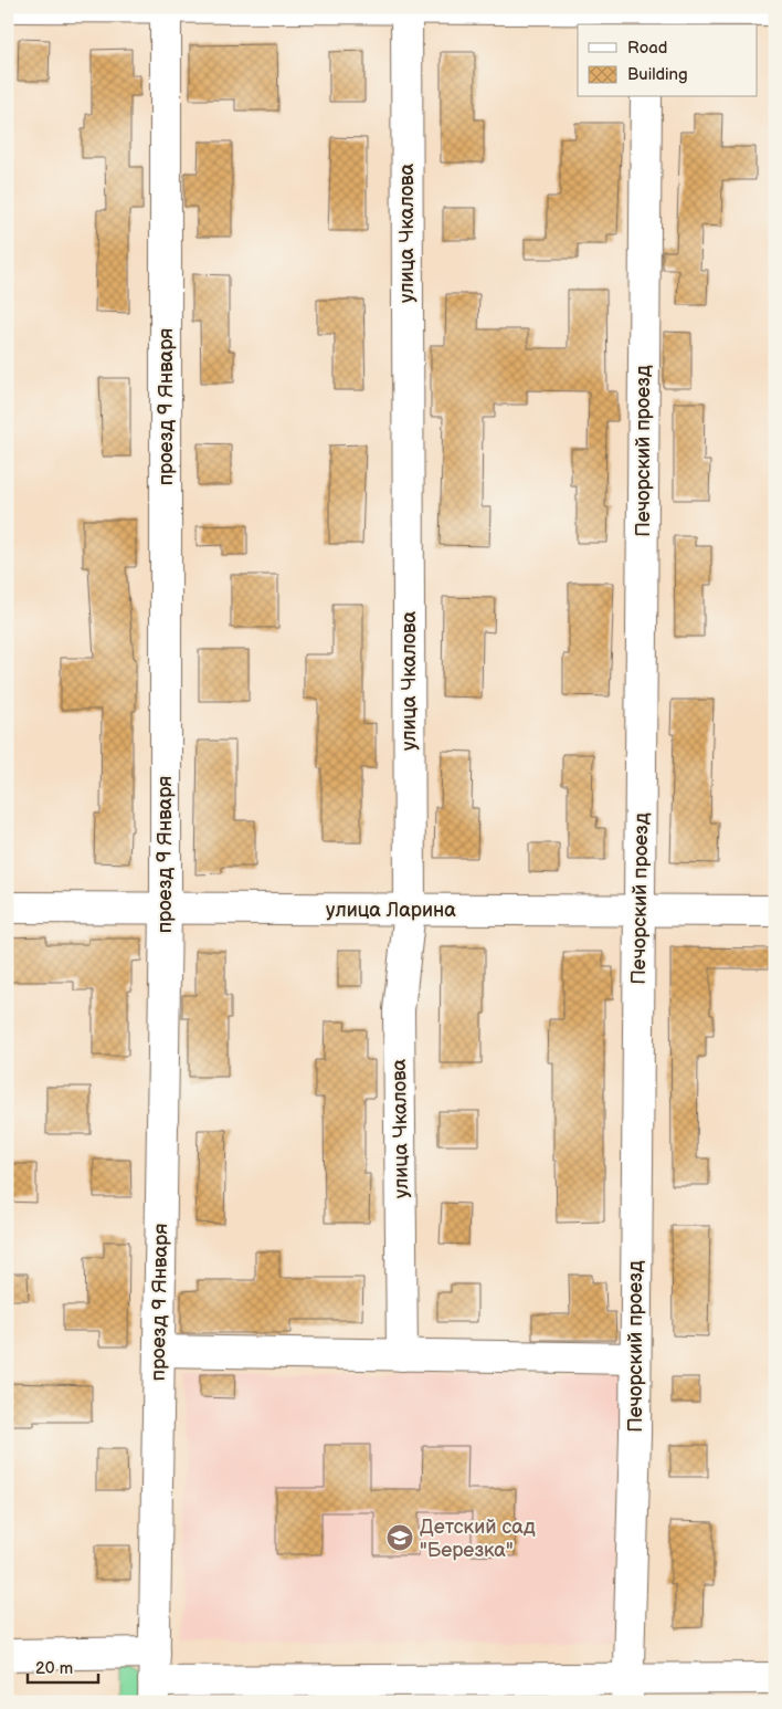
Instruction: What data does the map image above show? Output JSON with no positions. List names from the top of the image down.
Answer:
{
  "streets": {
    "street": [
      "улица Чкалова",
      "проезд 9 Января",
      "Печорский проезд",
      "улица Ларина"
    ]
  },
  "crossings": [
    ["улица Чкалова", "улица Ларина"],
    ["проезд 9 Января", "улица Ларина"],
    ["Печорский проезд", "улица Ларина"]
  ],
  "places": {
    "school or university": ["Детский сад \"Березка\""]
  },
  "legend": ["Road", "Building"],
  "scale_bar": "20 m"
}
